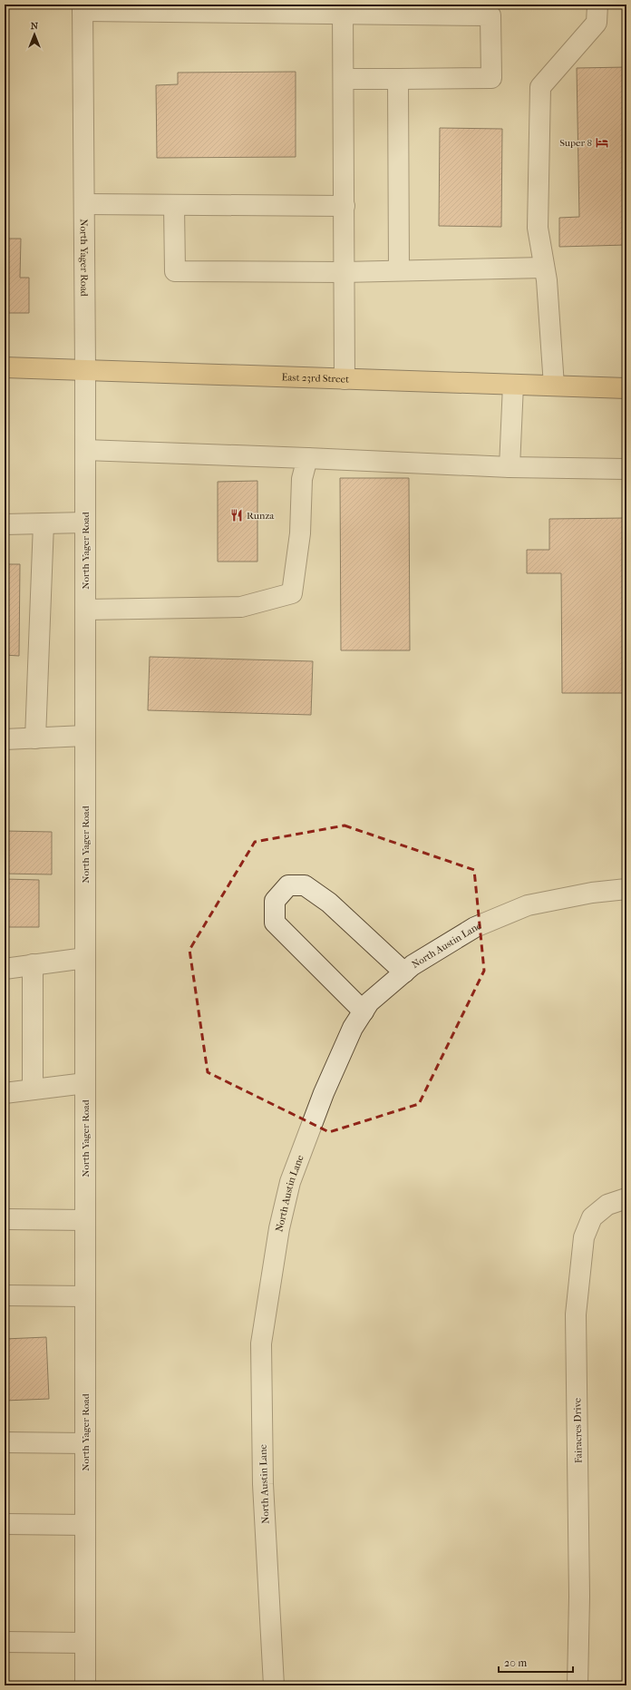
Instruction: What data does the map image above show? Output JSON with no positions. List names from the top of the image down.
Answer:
{
  "streets": {
    "main road": ["East 23rd Street"],
    "street": ["North Yager Road", "North Austin Lane", "Fairacres Drive"]
  },
  "crossings": [
    ["North Yager Road", "East 23rd Street"]
  ],
  "places": {
    "hotel": ["Super 8"],
    "restaurant": ["Runza"]
  },
  "scale_bar": "20 m",
  "north": "top"
}
